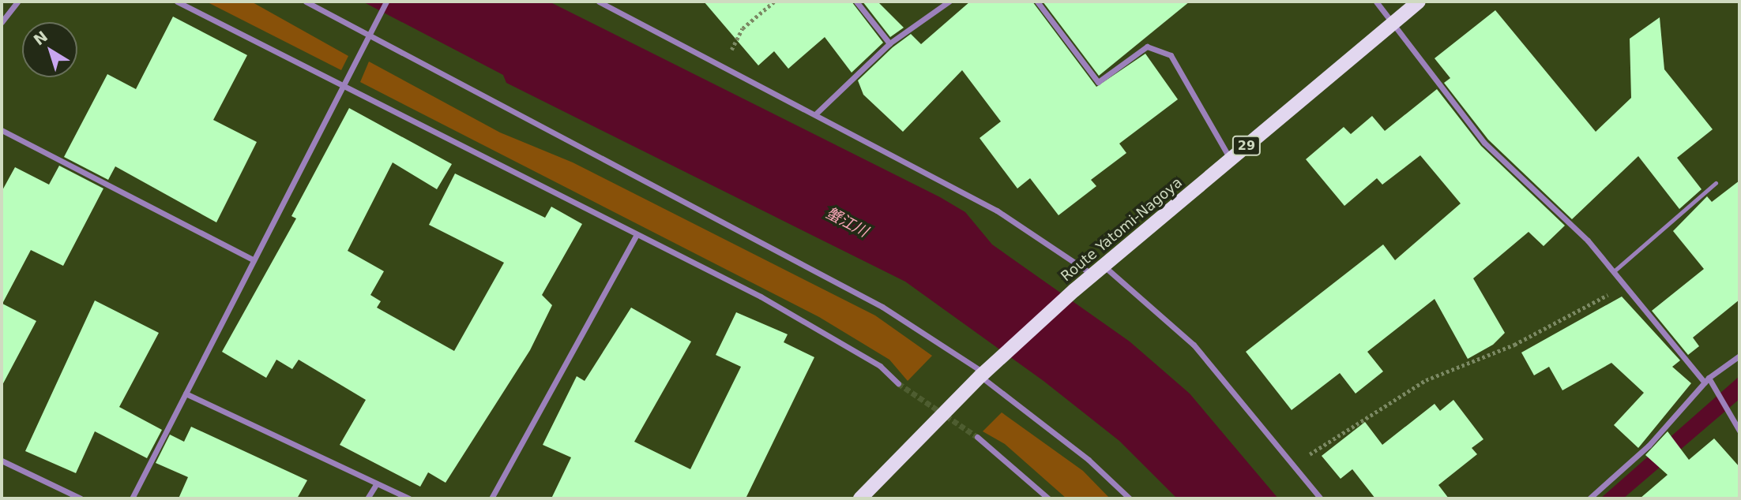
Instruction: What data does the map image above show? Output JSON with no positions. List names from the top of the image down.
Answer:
{
  "streets": {
    "main road": ["29", "Route Yatomi-Nagoya"]
  },
  "water": ["蟹江川"],
  "north": "top left"
}
